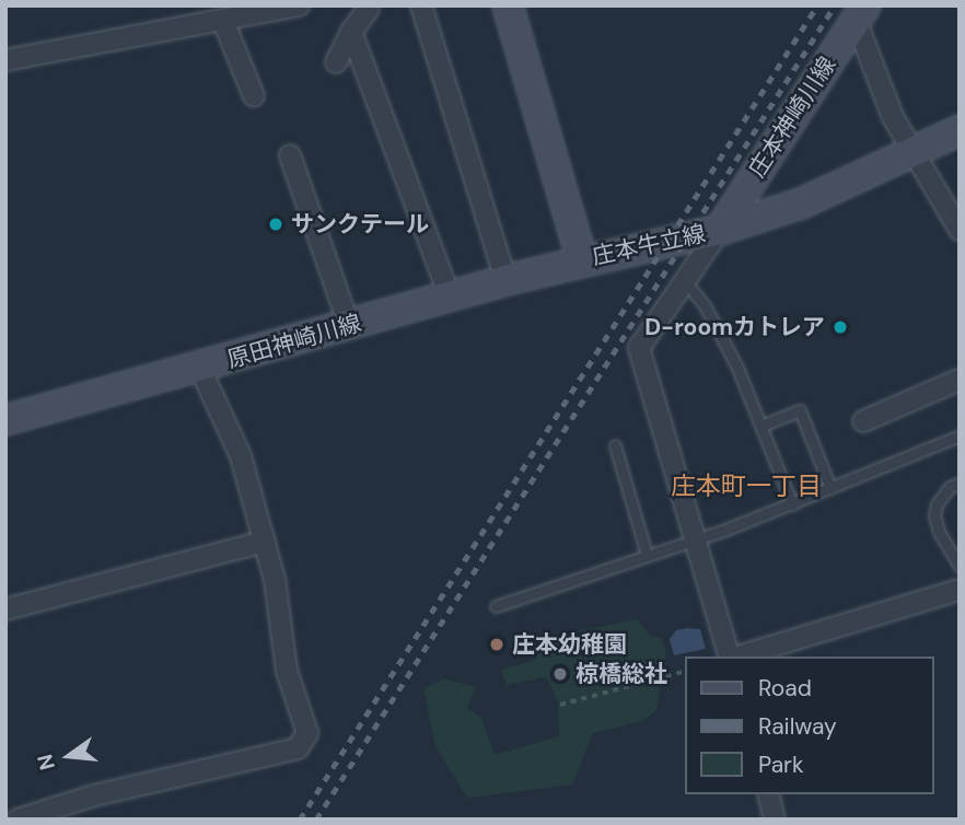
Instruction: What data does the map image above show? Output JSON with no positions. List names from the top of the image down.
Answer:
{
  "streets": {
    "street": ["庄本神崎川線", "庄本牛立線", "原田神崎川線"]
  },
  "crossings": [
    ["庄本神崎川線", "庄本牛立線"],
    ["庄本牛立線", "原田神崎川線"]
  ],
  "districts": ["庄本町一丁目"],
  "places": [
    "サンクテール",
    "D-roomカトレア",
    "庄本幼稚園",
    "椋橋総社"
  ],
  "legend": ["Road", "Railway", "Park"],
  "north": "left"
}
